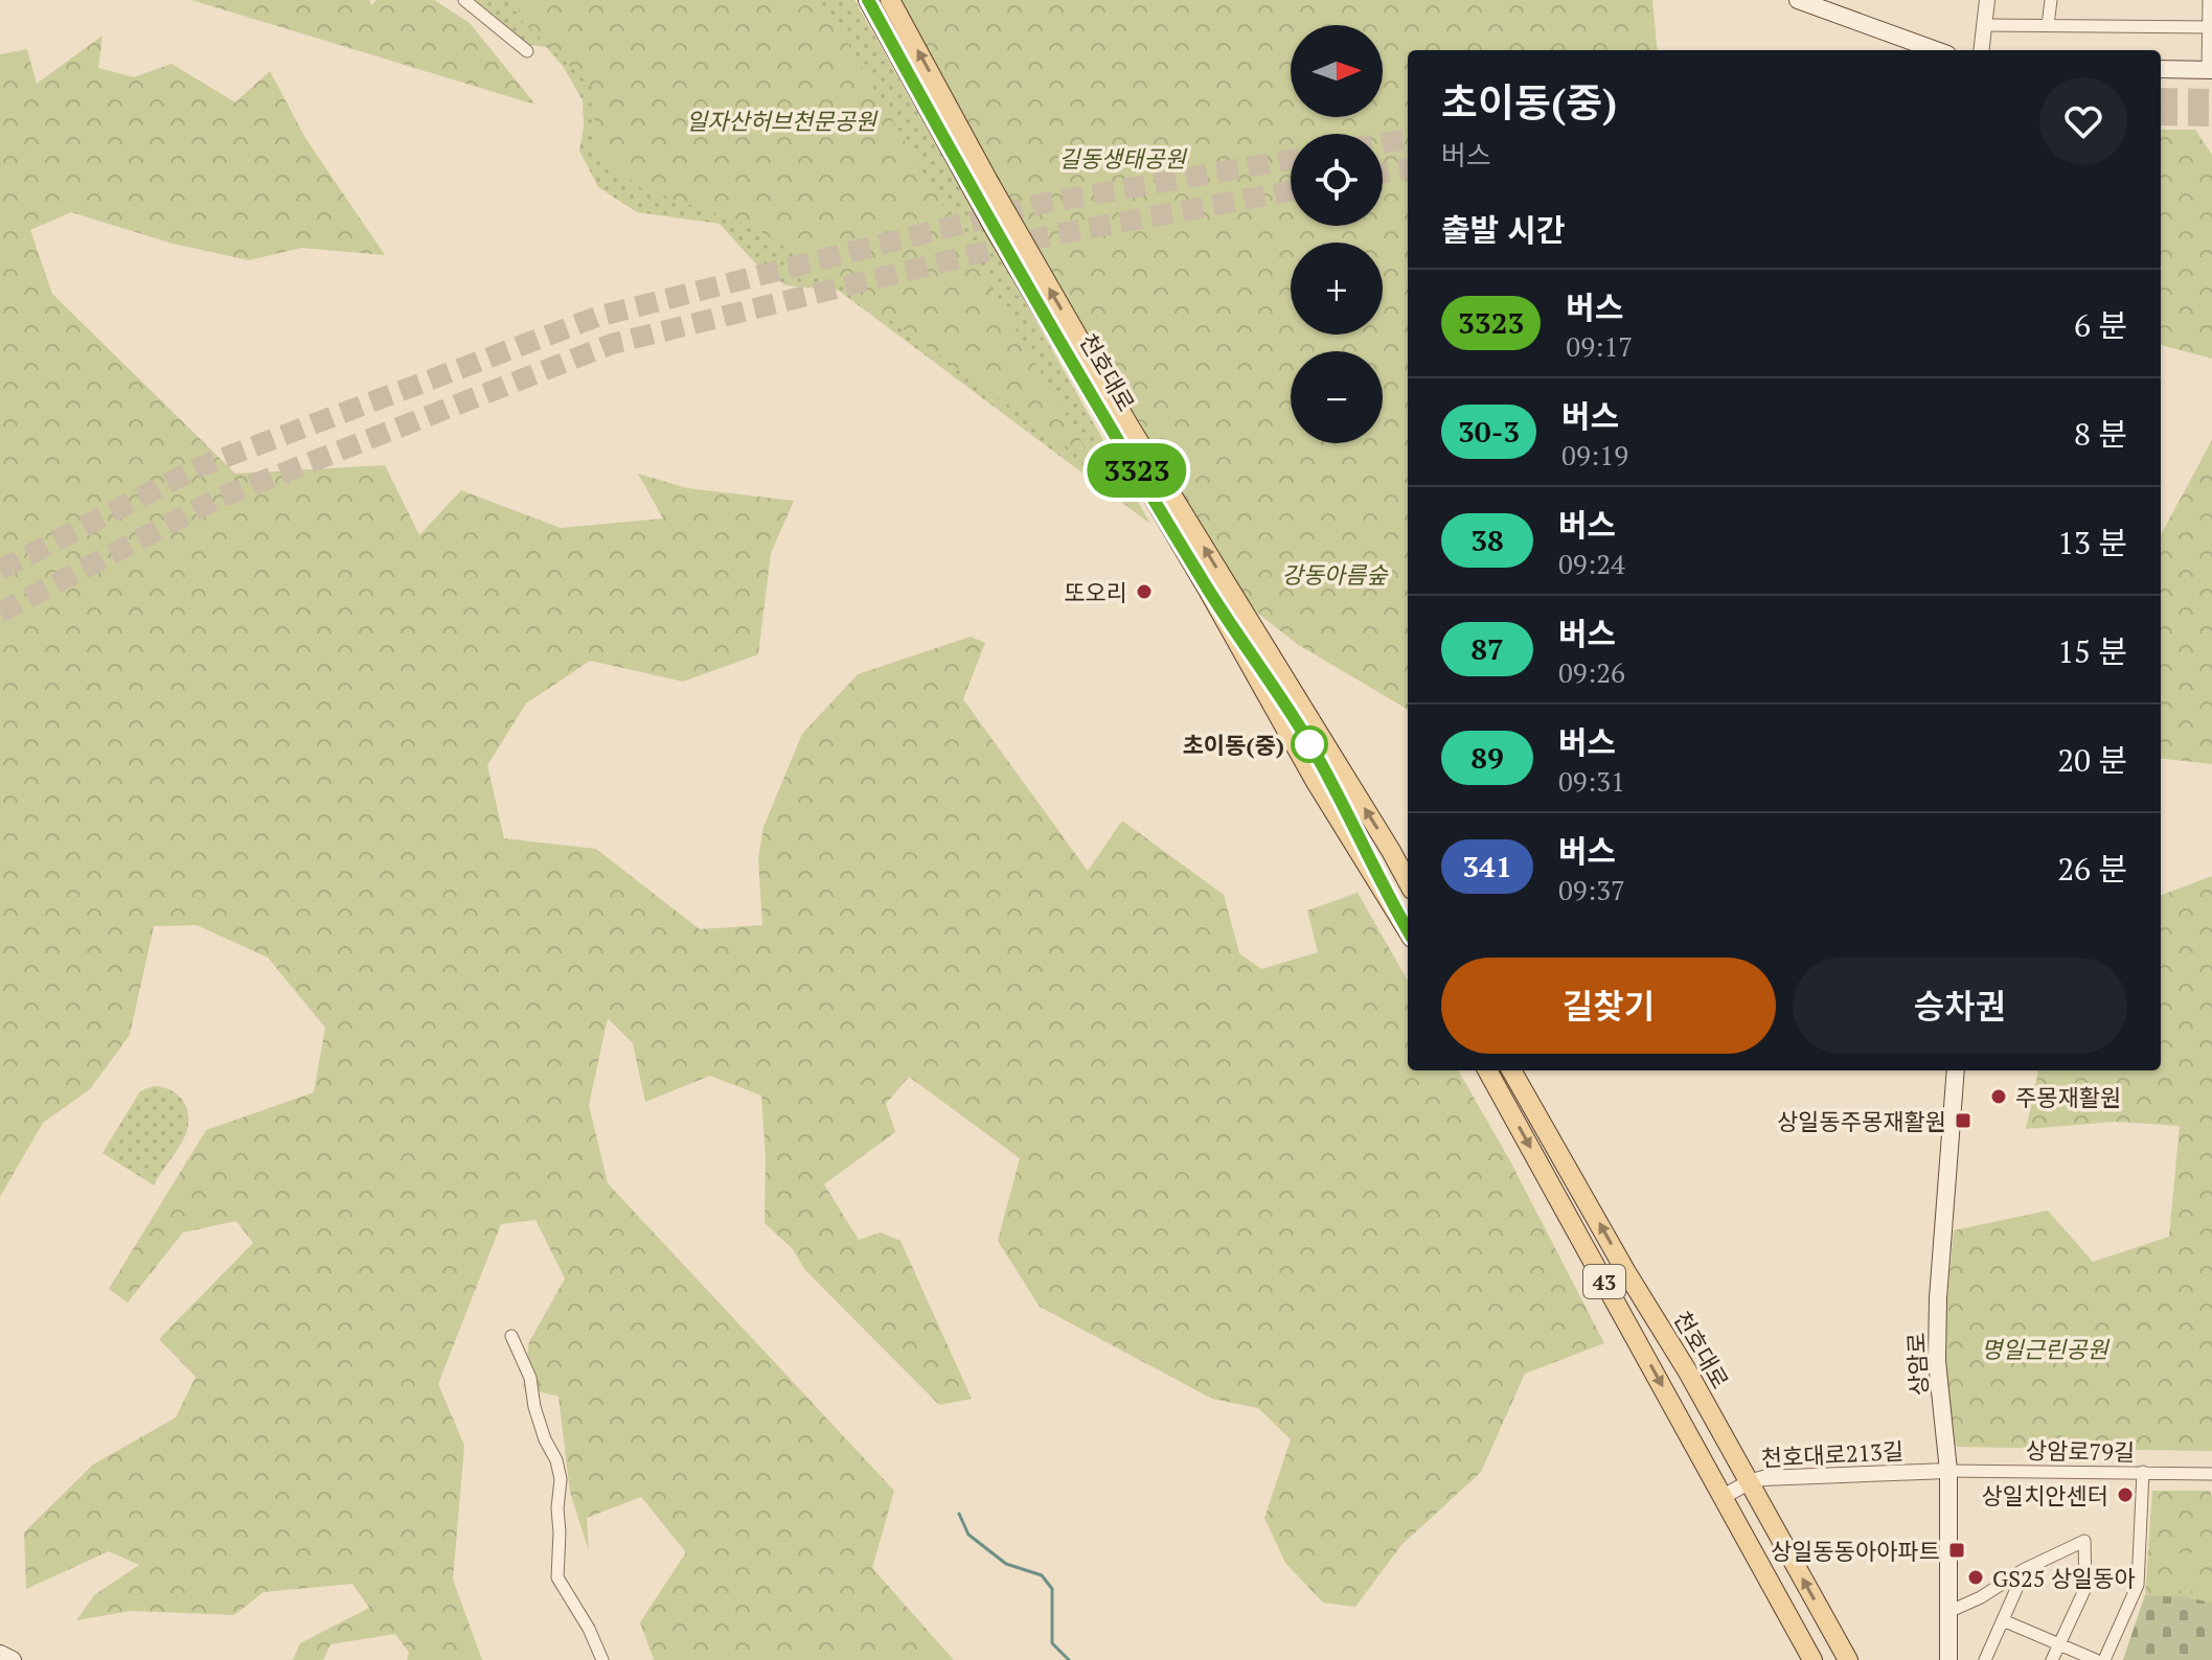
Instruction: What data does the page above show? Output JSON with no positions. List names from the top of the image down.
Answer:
{
  "streets": {
    "main road": ["천호대로", "43", "상암로"],
    "street": ["상암로79길", "천호대로213길"]
  },
  "crossings": [
    ["천호대로", "천호대로213길"],
    ["43", "천호대로213길"],
    ["상암로", "상암로79길"],
    ["상암로", "천호대로213길"],
    ["상암로79길", "천호대로213길"]
  ],
  "parks": [
    "일자산허브천문공원",
    "길동생태공원",
    "강동아름숲",
    "명일근린공원"
  ],
  "places": {
    "other": [
      "또오리",
      "초이동(중)",
      "주몽재활원",
      "상일치안센터",
      "GS25 상일동아"
    ],
    "transit": ["상일동주몽재활원", "상일동동아아파트"]
  },
  "lines": ["bus line 3323"],
  "north": "right",
  "page": {
    "on_map": "3323",
    "map_buttons": ["+", "−"],
    "heading": [
      ["초이동(중)", "버스"],
      "출발 시간"
    ],
    "list": [
      {
        "mark": "3323",
        "name": "버스",
        "note": "09:17",
        "value": "6 분"
      },
      {
        "mark": "30-3",
        "name": "버스",
        "note": "09:19",
        "value": "8 분"
      },
      {
        "mark": "38",
        "name": "버스",
        "note": "09:24",
        "value": "13 분"
      },
      {
        "mark": "87",
        "name": "버스",
        "note": "09:26",
        "value": "15 분"
      },
      {
        "mark": "89",
        "name": "버스",
        "note": "09:31",
        "value": "20 분"
      },
      {
        "mark": "341",
        "name": "버스",
        "note": "09:37",
        "value": "26 분"
      }
    ],
    "buttons": ["길찾기", "승차권"]
  }
}
